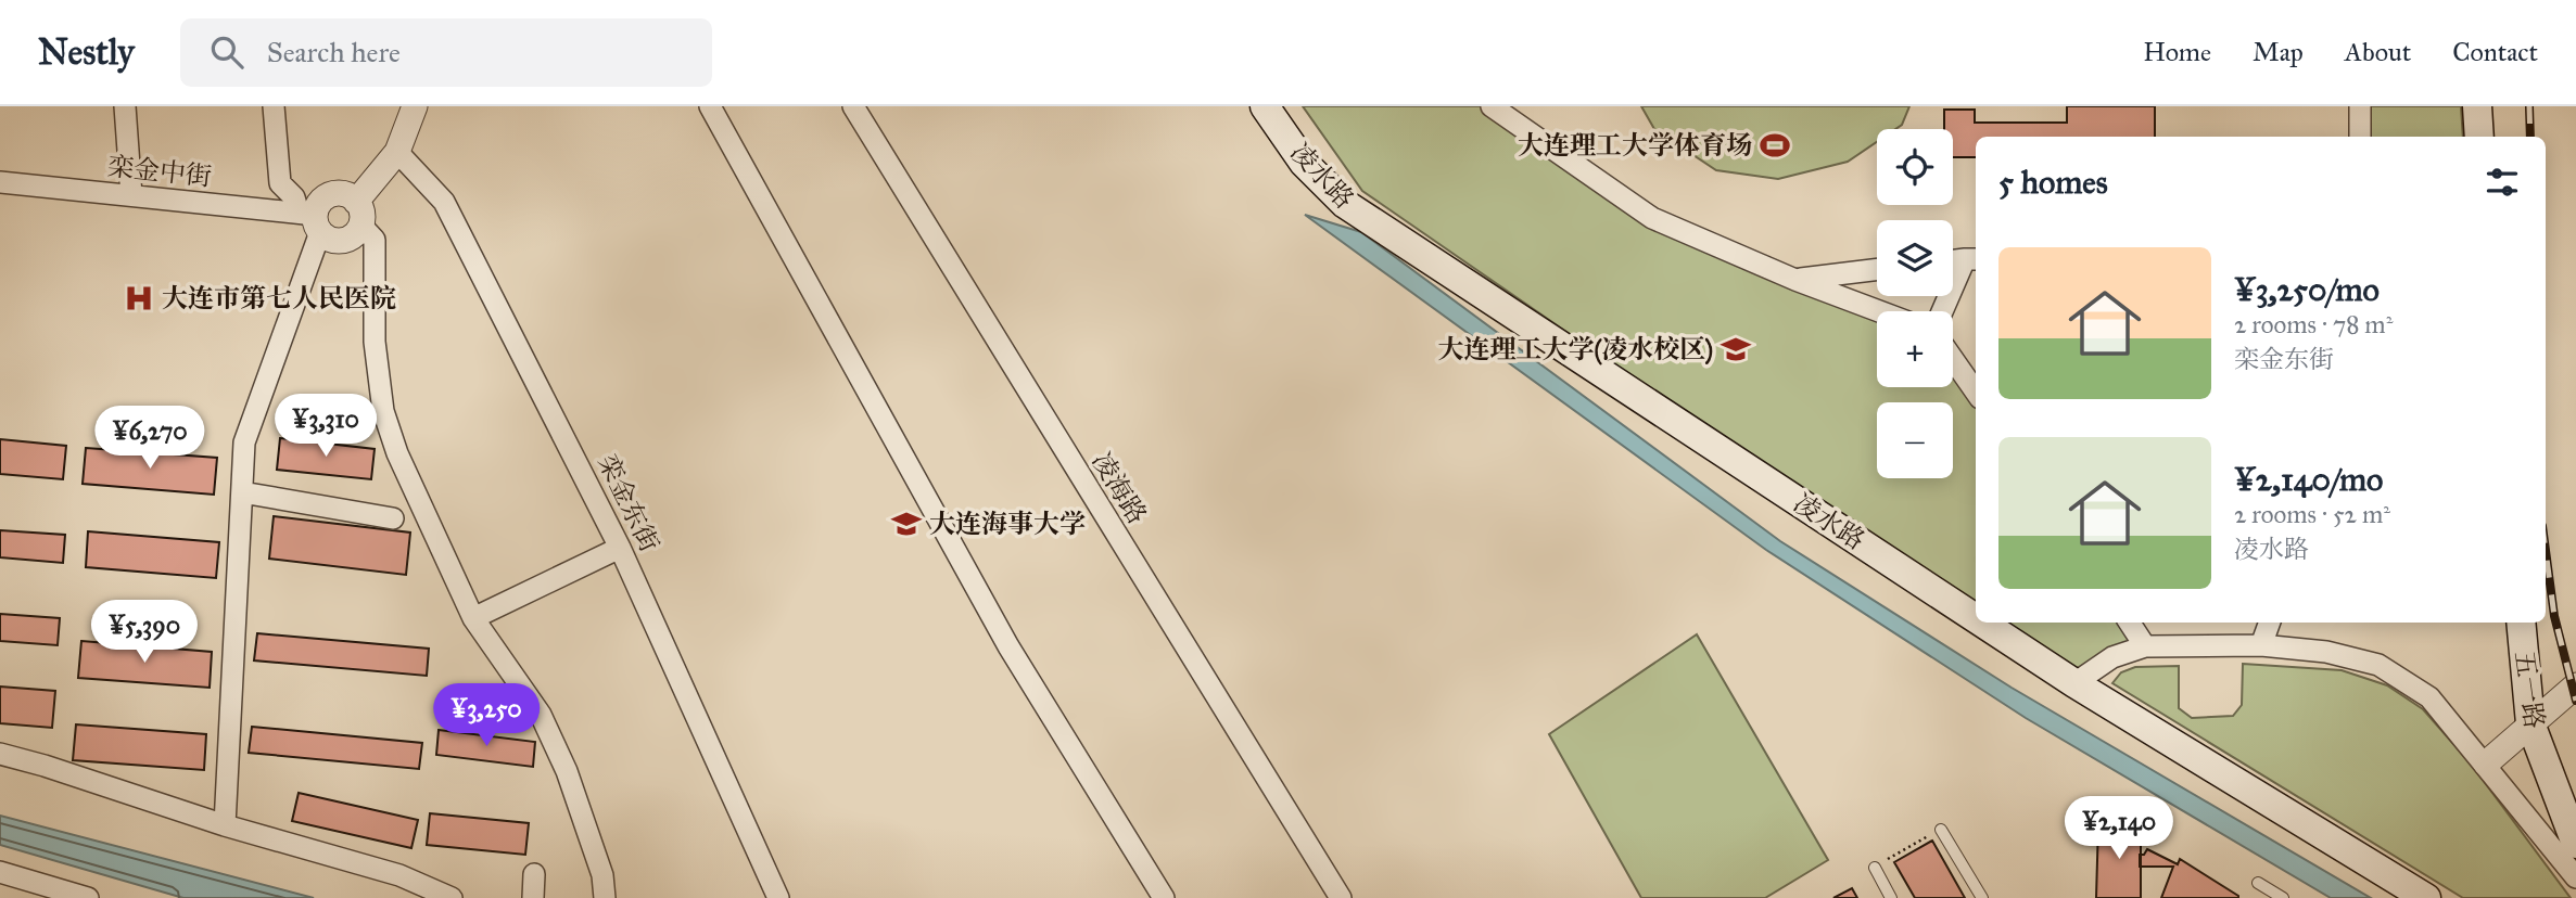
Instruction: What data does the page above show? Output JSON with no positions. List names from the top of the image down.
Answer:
{
  "streets": {
    "main road": ["凌水路", "五一路"],
    "street": ["栾金中街", "凌海路", "栾金东街"]
  },
  "places": {
    "sports": ["大连理工大学体育场"],
    "hospital": ["大连市第七人民医院"],
    "school or university": ["大连理工大学(凌水校区)", "大连海事大学"]
  },
  "page": {
    "header": "Nestly",
    "search": "Search here",
    "nav": [
      "Home",
      "Map",
      "About",
      "Contact"
    ],
    "map_buttons": ["+", "−"],
    "heading": "5 homes",
    "list": [
      {
        "name": "¥3,250/mo",
        "note": "2 rooms · 78 m² · 栾金东街"
      },
      {
        "name": "¥2,140/mo",
        "note": "2 rooms · 52 m² · 凌水路"
      }
    ],
    "price": [
      "¥3,310",
      "¥6,270",
      "¥5,390",
      "¥3,250",
      "¥2,140"
    ]
  }
}
